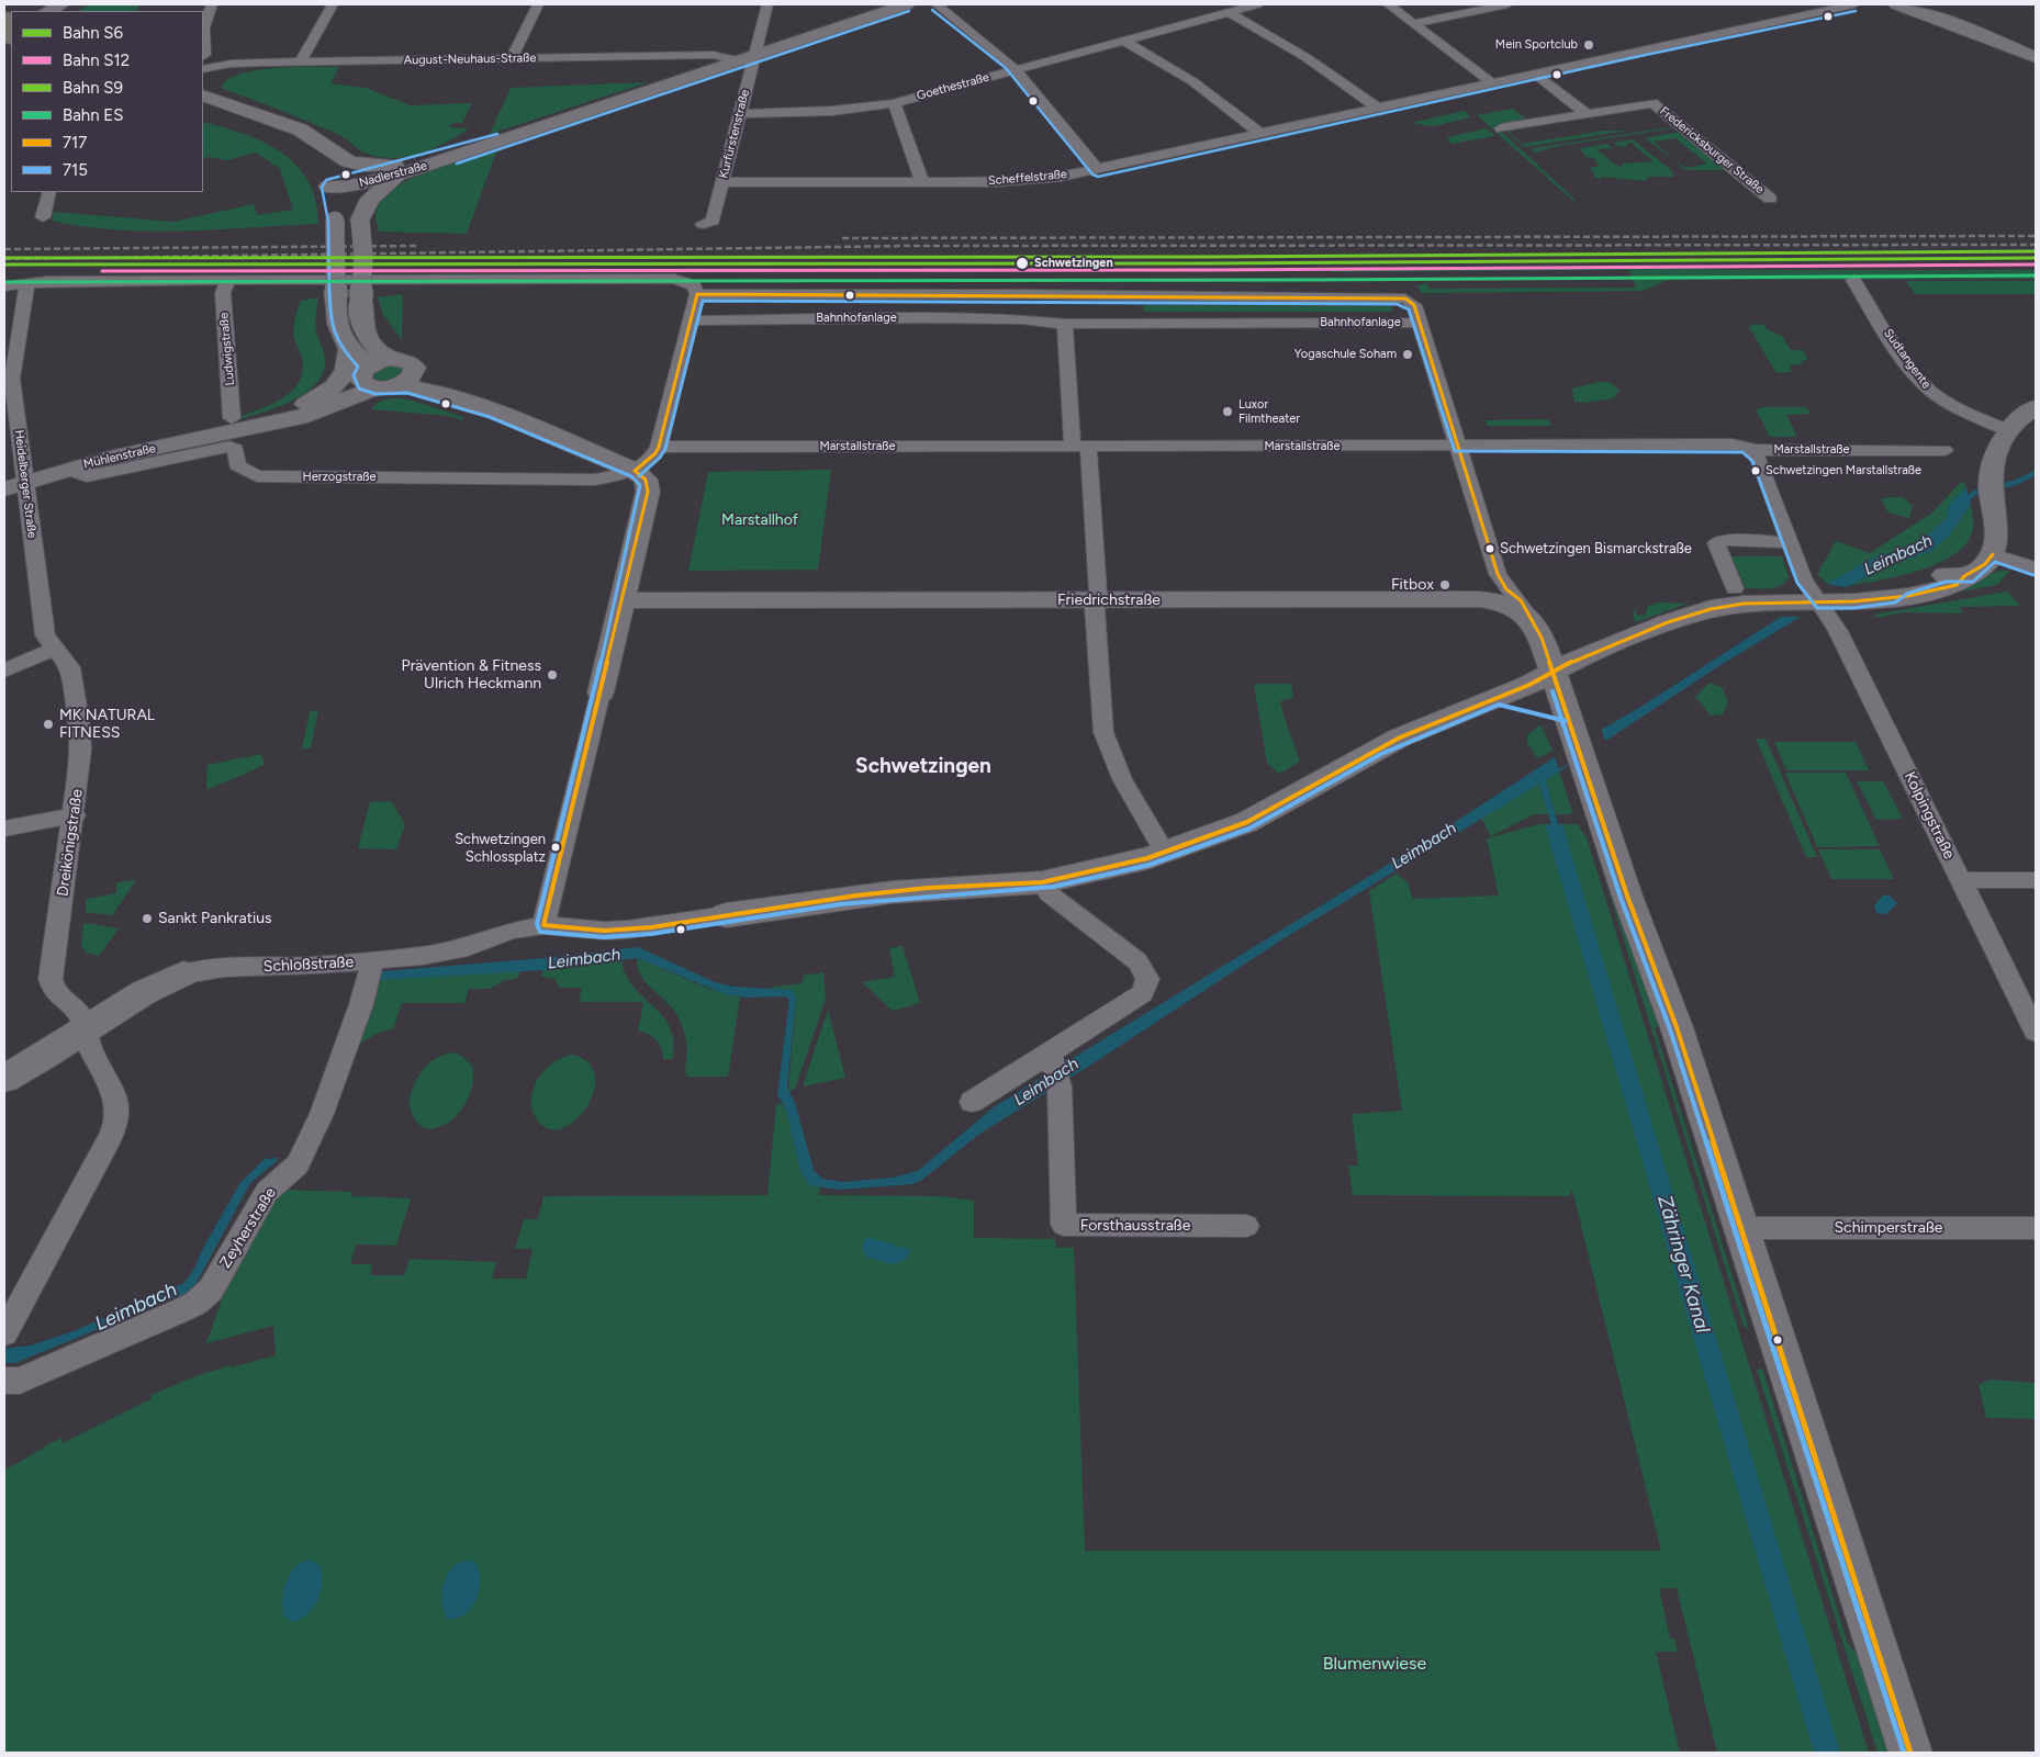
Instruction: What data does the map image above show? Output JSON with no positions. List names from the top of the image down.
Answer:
{
  "streets": {
    "main road": [
      "Nadlerstraße",
      "Mühlenstraße",
      "Friedrichstraße",
      "Schloßstraße"
    ],
    "street": [
      "August-Neuhaus-Straße",
      "Goethestraße",
      "Kurfürstenstraße",
      "Fredericksburger Straße",
      "Scheffelstraße",
      "Bahnhofanlage",
      "Ludwigstraße",
      "Südtangente",
      "Marstallstraße",
      "Herzogstraße",
      "Heidelberger Straße",
      "Kolpingstraße",
      "Dreikönigstraße",
      "Forsthausstraße",
      "Zeyherstraße",
      "Schimperstraße"
    ]
  },
  "crossings": [
    ["August-Neuhaus-Straße", "Kurfürstenstraße"],
    ["August-Neuhaus-Straße", "Nadlerstraße"],
    ["Goethestraße", "Kurfürstenstraße"],
    ["Kurfürstenstraße", "Nadlerstraße"],
    ["Kurfürstenstraße", "Scheffelstraße"],
    ["Ludwigstraße", "Mühlenstraße"],
    ["Marstallstraße", "Kolpingstraße"],
    ["Mühlenstraße", "Herzogstraße"],
    ["Mühlenstraße", "Heidelberger Straße"],
    ["Heidelberger Straße", "Dreikönigstraße"],
    ["Dreikönigstraße", "Schloßstraße"],
    ["Schloßstraße", "Zeyherstraße"]
  ],
  "districts": ["Schwetzingen"],
  "water": ["Leimbach", "Zähringer Kanal"],
  "parks": ["Marstallhof", "Blumenwiese"],
  "places": [
    "Mein Sportclub",
    "Schwetzingen",
    "Yogaschule Soham",
    "Luxor Filmtheater",
    "Schwetzingen Marstallstraße",
    "Schwetzingen Bismarckstraße",
    "Fitbox",
    "Prävention & Fitness Ulrich Heckmann",
    "MK NATURAL FITNESS",
    "Schwetzingen Schlossplatz",
    "Sankt Pankratius"
  ],
  "lines": [
    "transit line 715",
    "rail line S9",
    "rail line S6",
    "rail line S12",
    "rail line ES",
    "transit line 717"
  ],
  "legend": [
    "Bahn S6",
    "Bahn S12",
    "Bahn S9",
    "Bahn ES",
    "717",
    "715"
  ]
}
